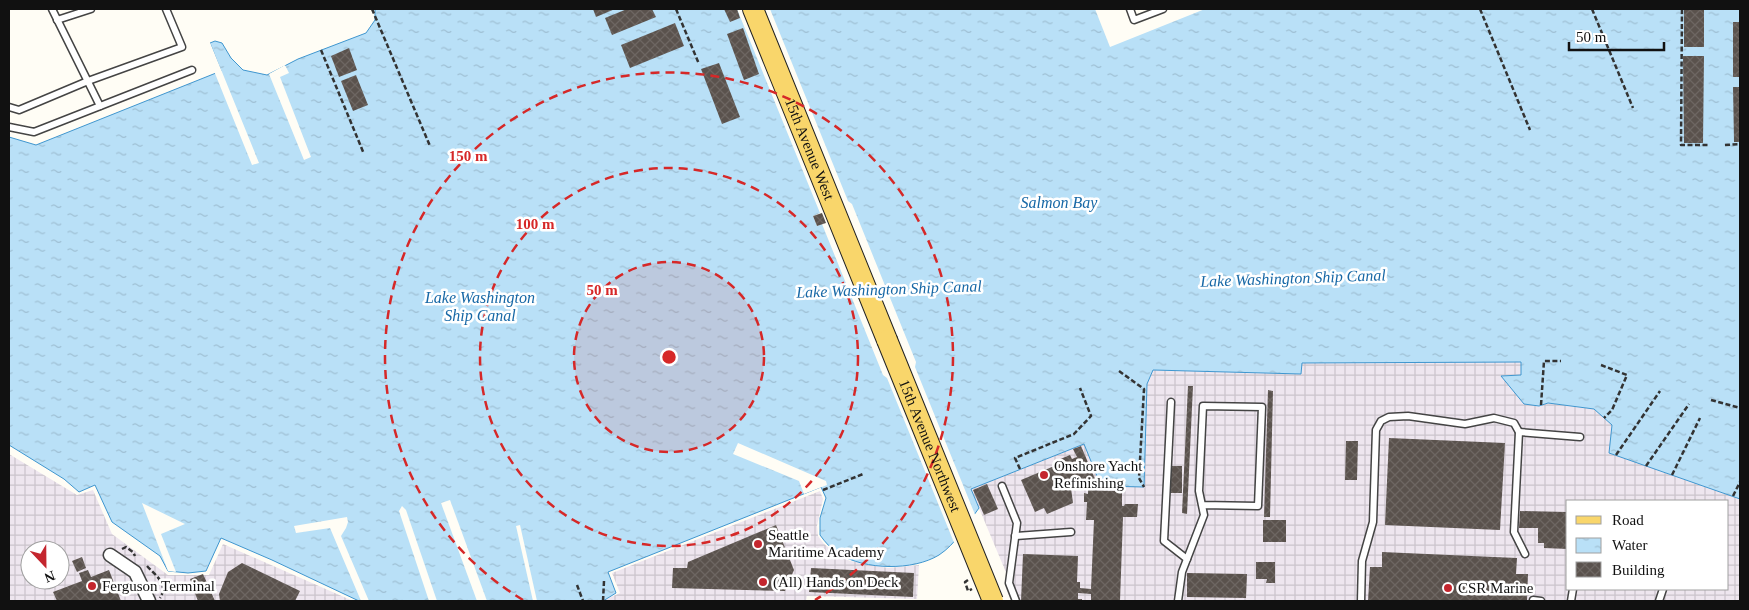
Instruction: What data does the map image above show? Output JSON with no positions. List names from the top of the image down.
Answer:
{
  "streets": {
    "main road": ["15th Avenue West", "15th Avenue Northwest"]
  },
  "crossings": [
    ["15th Avenue West", "15th Avenue Northwest"]
  ],
  "water": ["Salmon Bay", "Lake Washington Ship Canal"],
  "places": [
    "Onshore Yacht Refinishing",
    "Seattle Maritime Academy",
    "(All) Hands on Deck",
    "Ferguson Terminal",
    "CSR Marine"
  ],
  "legend": ["Road", "Water", "Building"],
  "scale_bar": "50 m",
  "north": "bottom",
  "rings": ["150 m", "100 m", "50 m"]
}
